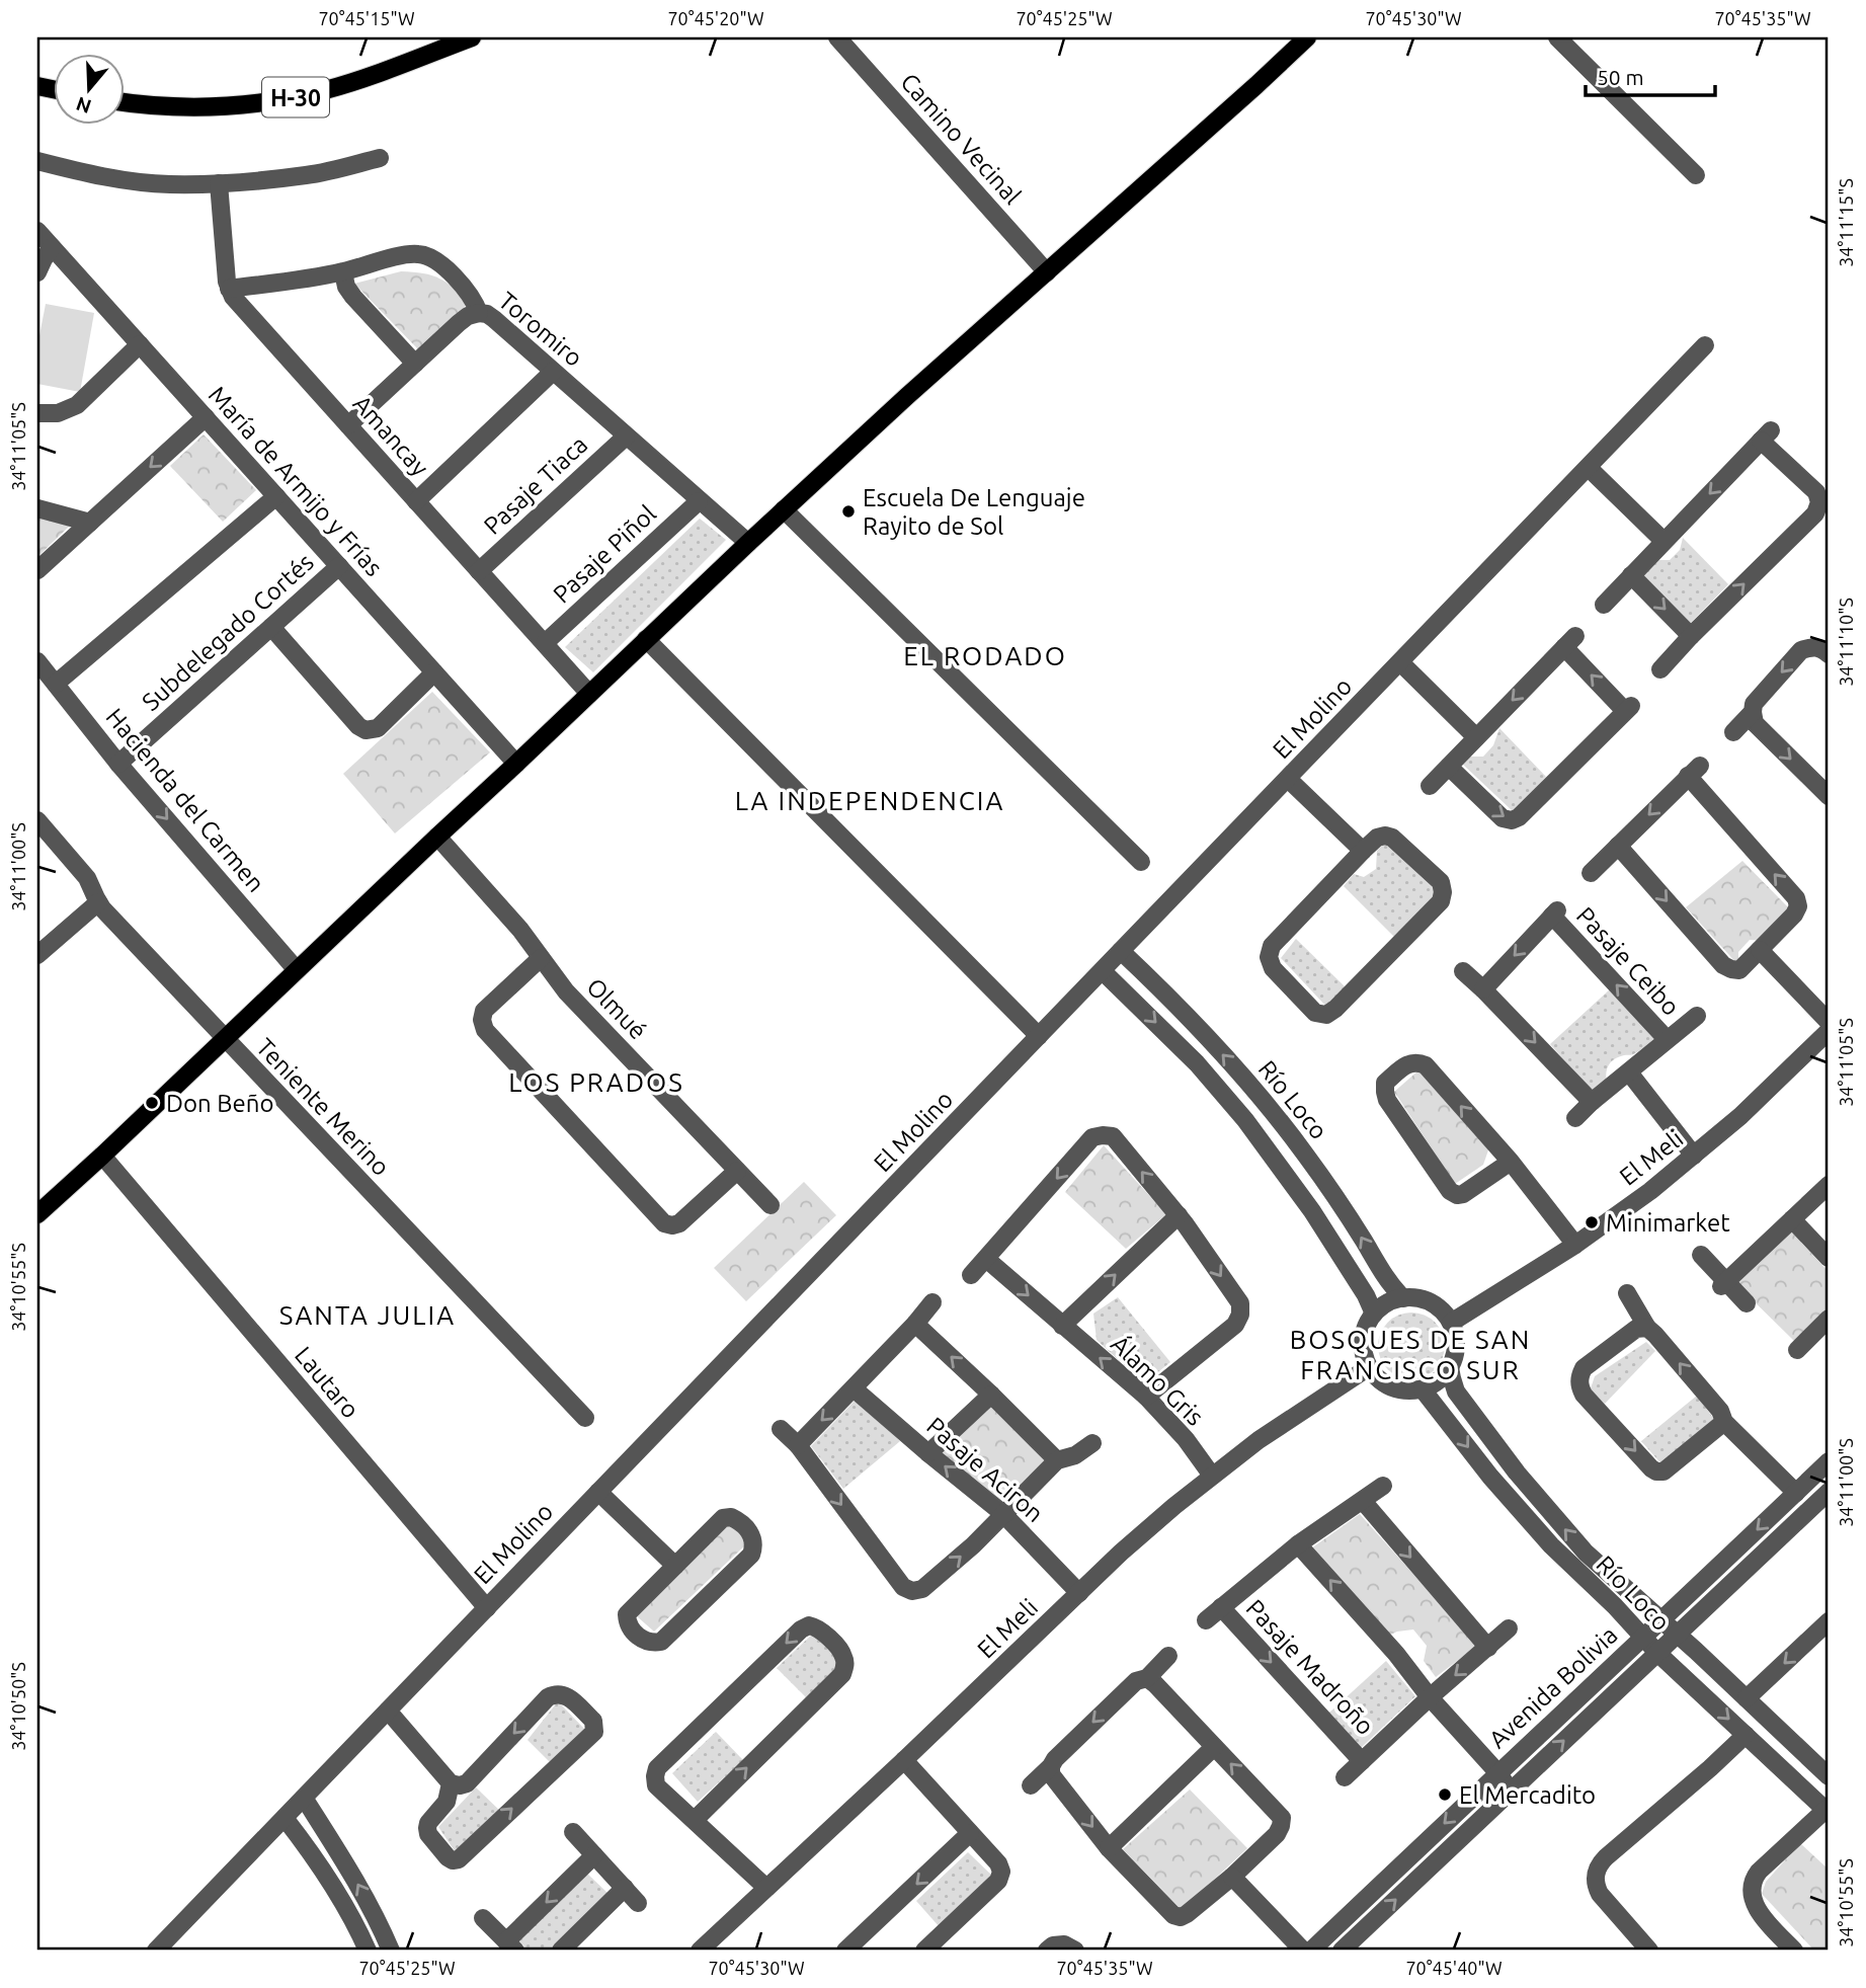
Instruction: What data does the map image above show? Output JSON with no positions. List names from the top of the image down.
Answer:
{
  "streets": {
    "main road": ["H-30"],
    "street": [
      "Camino Vecinal",
      "Toromiro",
      "Amancay",
      "María de Armijo y Frías",
      "Pasaje Tiaca",
      "Pasaje Piñol",
      "Subdelegado Cortés",
      "El Molino",
      "Hacienda del Carmen",
      "Pasaje Ceibo",
      "Olmué",
      "Río Loco",
      "Teniente Merino",
      "El Meli",
      "Álamo Gris",
      "Lautaro",
      "Pasaje Aciron",
      "Pasaje Madroño",
      "Avenida Bolivia"
    ]
  },
  "crossings": [
    ["Toromiro", "Amancay"],
    ["Toromiro", "Pasaje Tiaca"],
    ["Toromiro", "Pasaje Piñol"],
    ["Amancay", "Pasaje Tiaca"],
    ["Amancay", "Pasaje Piñol"],
    ["María de Armijo y Frías", "Subdelegado Cortés"],
    ["Subdelegado Cortés", "Hacienda del Carmen"],
    ["El Molino", "Río Loco"],
    ["El Molino", "Lautaro"],
    ["Río Loco", "El Meli"],
    ["Río Loco", "Avenida Bolivia"],
    ["El Meli", "Álamo Gris"],
    ["El Meli", "Pasaje Aciron"]
  ],
  "one_way": ["Hacienda del Carmen"],
  "districts": [
    "EL RODADO",
    "LA INDEPENDENCIA",
    "LOS PRADOS",
    "SANTA JULIA",
    "BOSQUES DE SAN FRANCISCO SUR"
  ],
  "places": [
    "Escuela De Lenguaje Rayito de Sol",
    "Don Beño",
    "Minimarket",
    "El Mercadito"
  ],
  "scale_bar": "50 m",
  "north": "bottom",
  "coordinates": [
    "70°45'15\"W",
    "70°45'20\"W",
    "70°45'25\"W",
    "70°45'30\"W",
    "70°45'35\"W",
    "34°11'15\"S",
    "34°11'05\"S",
    "34°11'10\"S",
    "34°11'00\"S",
    "34°10'55\"S",
    "34°10'50\"S",
    "70°45'40\"W"
  ]
}
